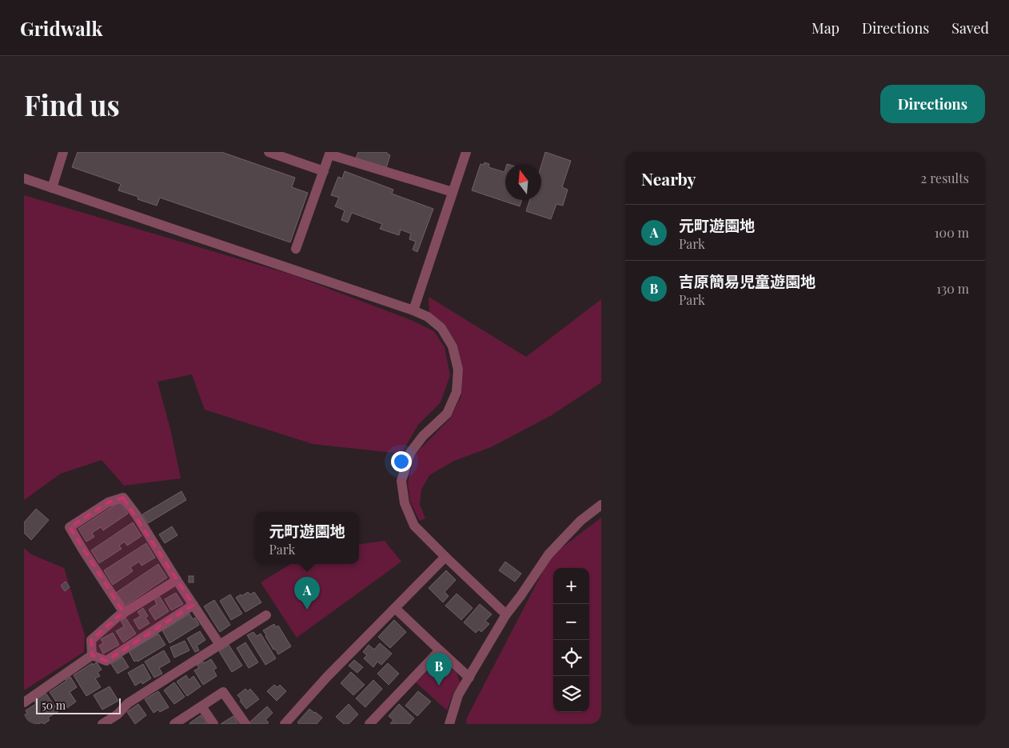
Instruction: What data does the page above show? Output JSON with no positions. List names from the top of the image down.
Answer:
{
  "scale_bar": "50 m",
  "north": "top",
  "page": {
    "header": "Gridwalk",
    "nav": ["Map", "Directions", "Saved"],
    "buttons": "Directions",
    "title": "Find us",
    "heading": ["Nearby", "2 results"],
    "list": [
      {
        "mark": "A",
        "name": "元町遊園地",
        "note": "Park",
        "value": "100 m"
      },
      {
        "mark": "B",
        "name": "吉原簡易児童遊園地",
        "note": "Park",
        "value": "130 m"
      }
    ],
    "popup": ["元町遊園地", "Park"],
    "map_buttons": ["+", "−"],
    "pins": ["A", "B"],
    "scale": "50 m"
  }
}
